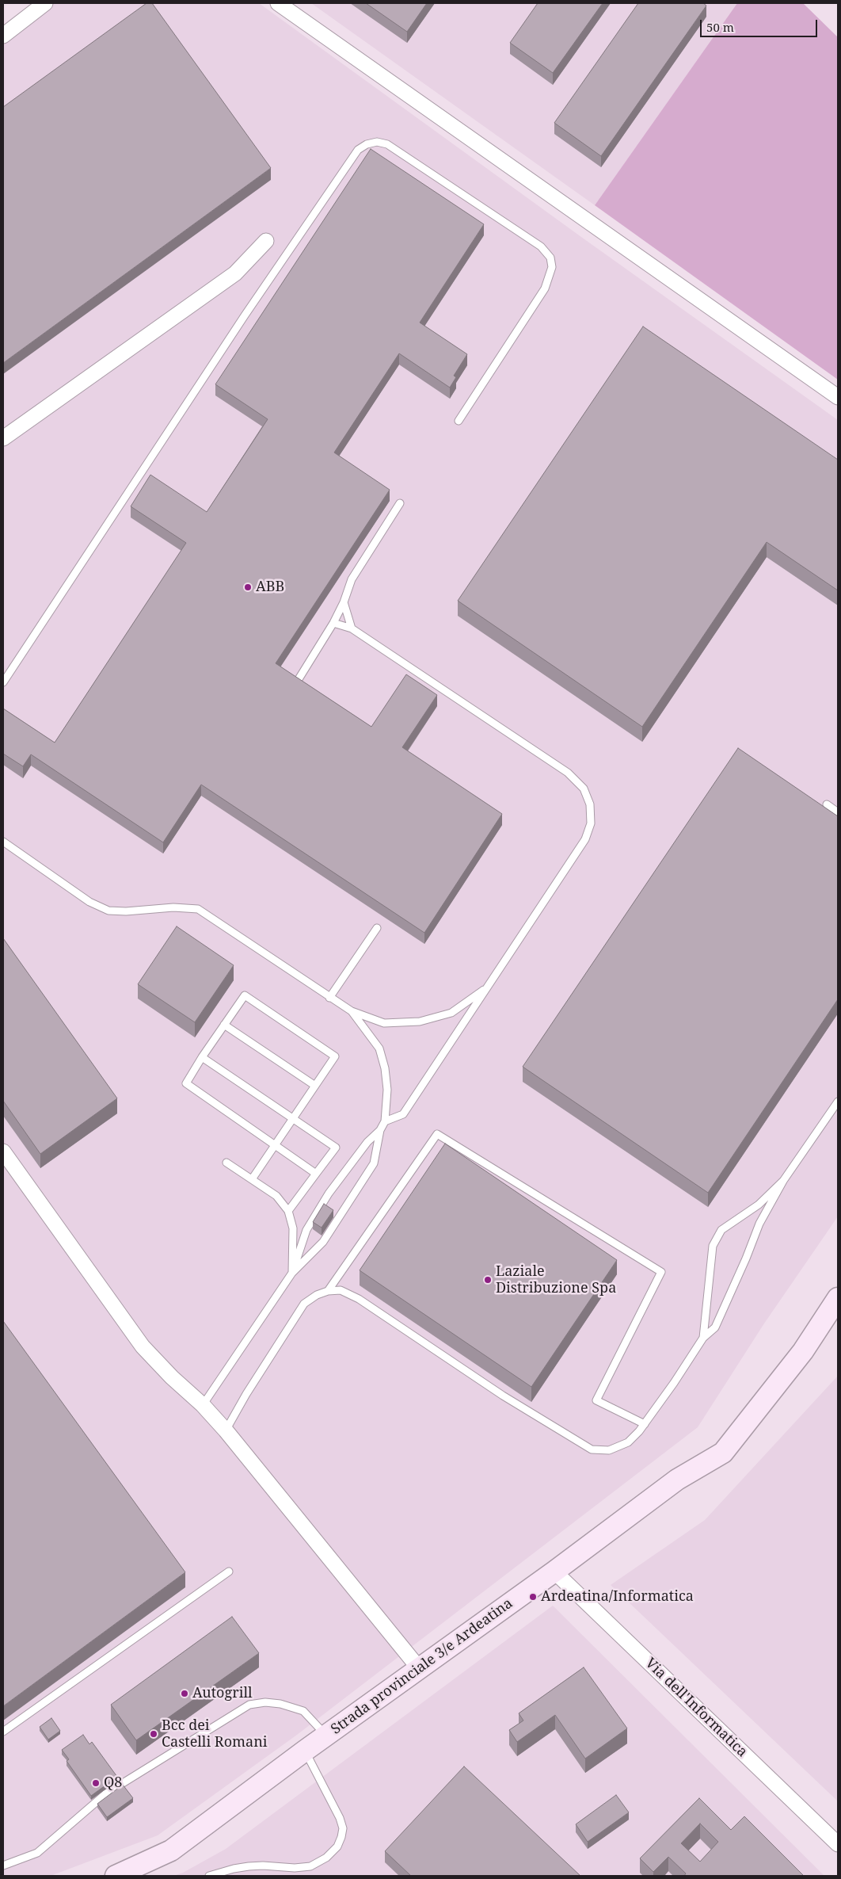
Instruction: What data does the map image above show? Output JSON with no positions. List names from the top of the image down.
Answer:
{
  "streets": {
    "main road": ["Strada provinciale 3/e Ardeatina"],
    "street": ["Via dell'Informatica"]
  },
  "crossings": [
    ["Strada provinciale 3/e Ardeatina", "Via dell'Informatica"]
  ],
  "places": [
    "ABB",
    "Laziale Distribuzione Spa",
    "Ardeatina/Informatica",
    "Autogrill",
    "Bcc dei Castelli Romani",
    "Q8"
  ],
  "scale_bar": "50 m"
}
